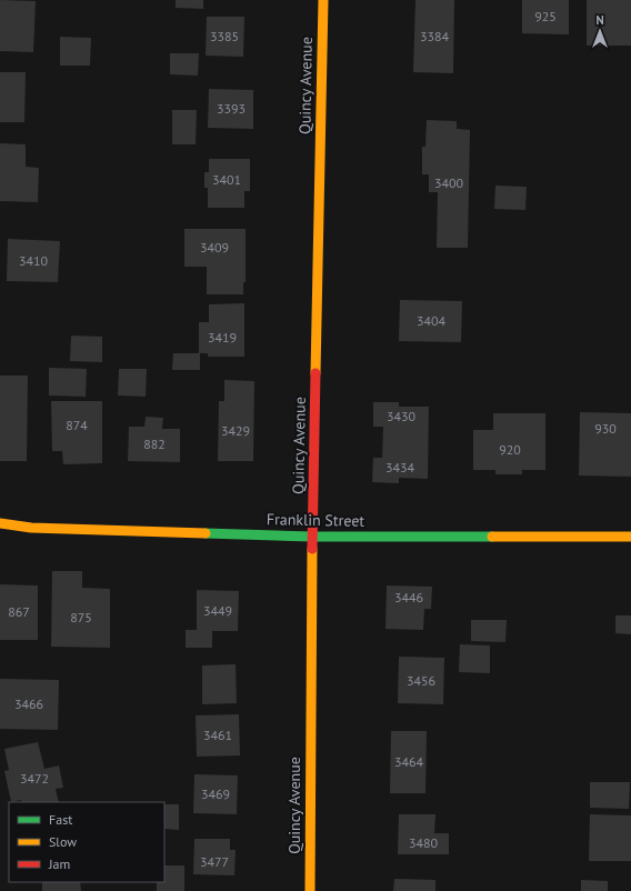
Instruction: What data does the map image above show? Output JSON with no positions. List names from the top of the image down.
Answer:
{
  "streets": {
    "street": ["Quincy Avenue", "Franklin Street"]
  },
  "crossings": [
    ["Quincy Avenue", "Franklin Street"]
  ],
  "house_numbers": [
    "925",
    "3385",
    "3384",
    "3393",
    "3401",
    "3400",
    "3409",
    "3410",
    "3404",
    "3419",
    "3430",
    "874",
    "930",
    "3429",
    "882",
    "920",
    "3434",
    "3446",
    "3449",
    "867",
    "875",
    "3456",
    "3466",
    "3461",
    "3464",
    "3472",
    "3469",
    "3480",
    "3477"
  ],
  "legend": ["Fast", "Slow", "Jam"],
  "north": "top"
}
